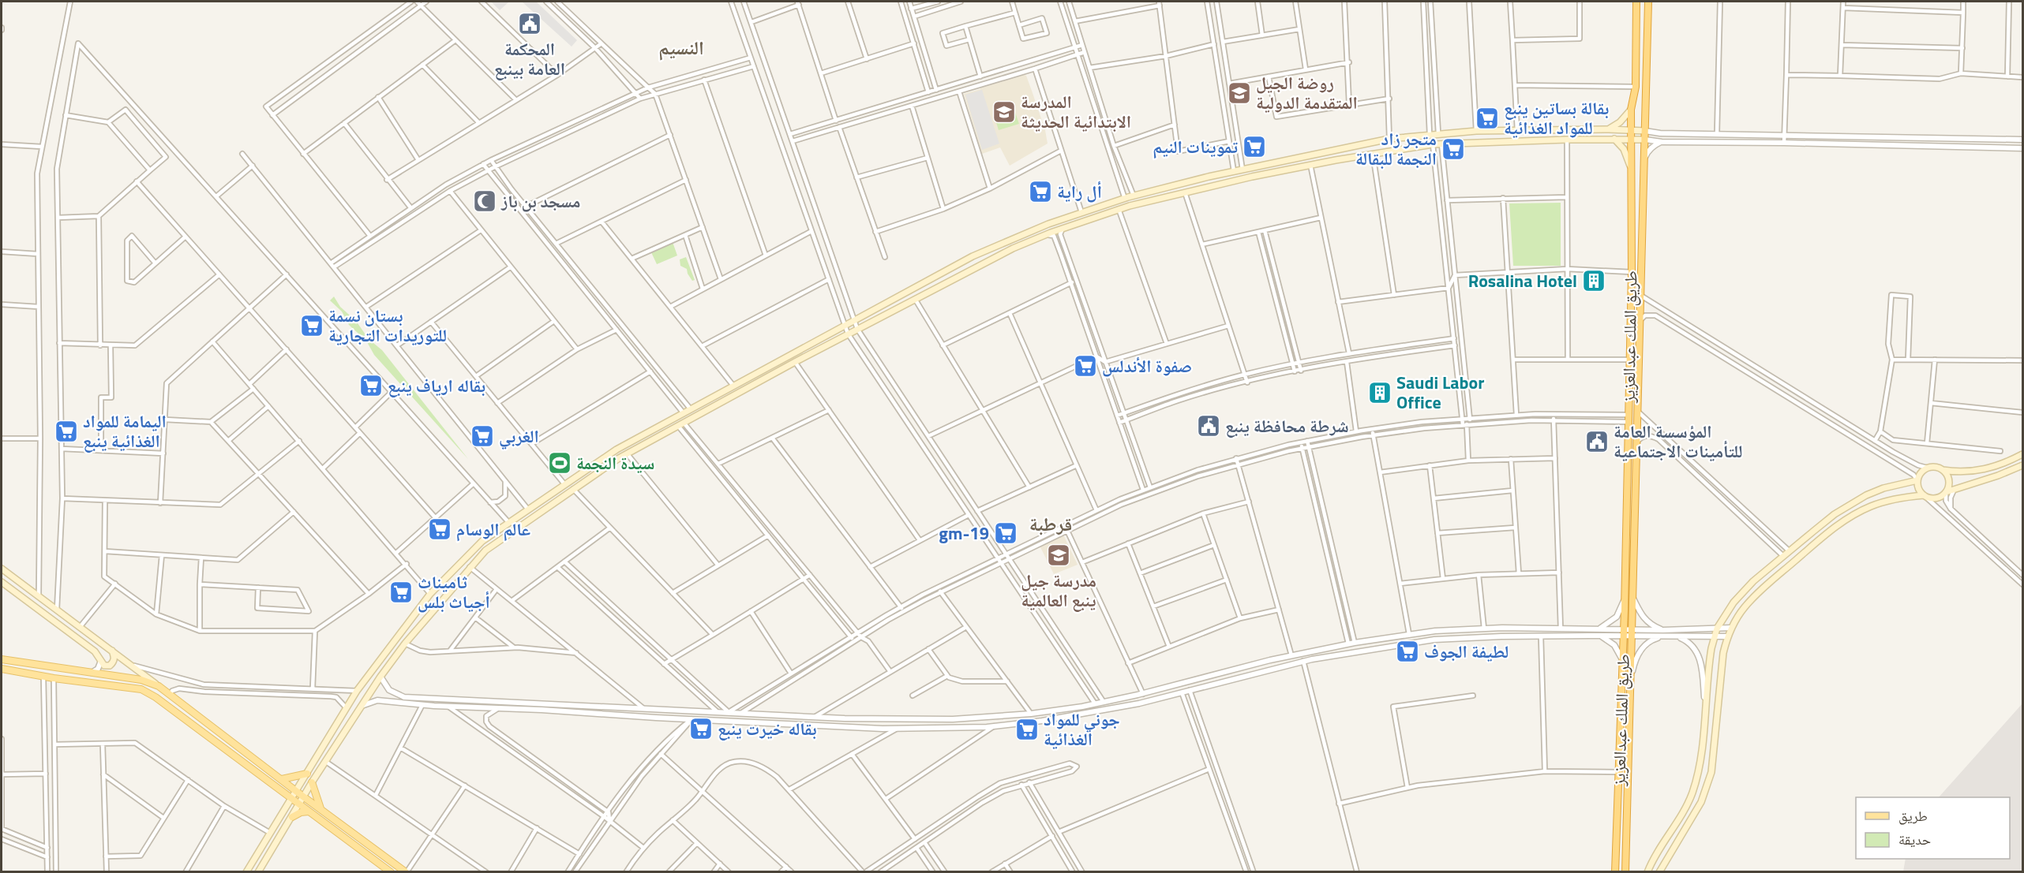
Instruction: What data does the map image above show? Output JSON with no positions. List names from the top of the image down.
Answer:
{
  "streets": {
    "highway": ["طريق الملك عبدالعزيز"]
  },
  "districts": ["النسيم", "قرطبة"],
  "places": {
    "public building": ["المحكمة العامة بينبع", "شرطة محافظة ينبع", "المؤسسة العامة للتأمينات الاجتماعية"],
    "school or university": ["روضة الجيل المتقدمة الدولية", "المدرسة الابتدائية الحديثة", "مدرسة جيل ينبع العالمية"],
    "supermarket": [
      "بقالة بساتين ينبع للمواد الغذائية",
      "تموينات النيم",
      "متجر زاد النجمة للبقالة",
      "أل راية",
      "بستان نسمة للتوريدات التجارية",
      "صفوة الأندلس",
      "بقاله ارياف ينبع",
      "اليمامة للمواد الغذائية ينبع",
      "الغربي",
      "عالم الوسام",
      "gm-19",
      "ثاميناث أجياث بلس",
      "لطيفة الجوف",
      "بقاله خيرت ينبع",
      "جوني للمواد الغذائية"
    ],
    "mosque": ["مسجد بن باز"],
    "building": ["Rosalina Hotel", "Saudi Labor Office"],
    "sports": ["سيدة النجمة"]
  },
  "legend": ["طريق", "حديقة"]
}
